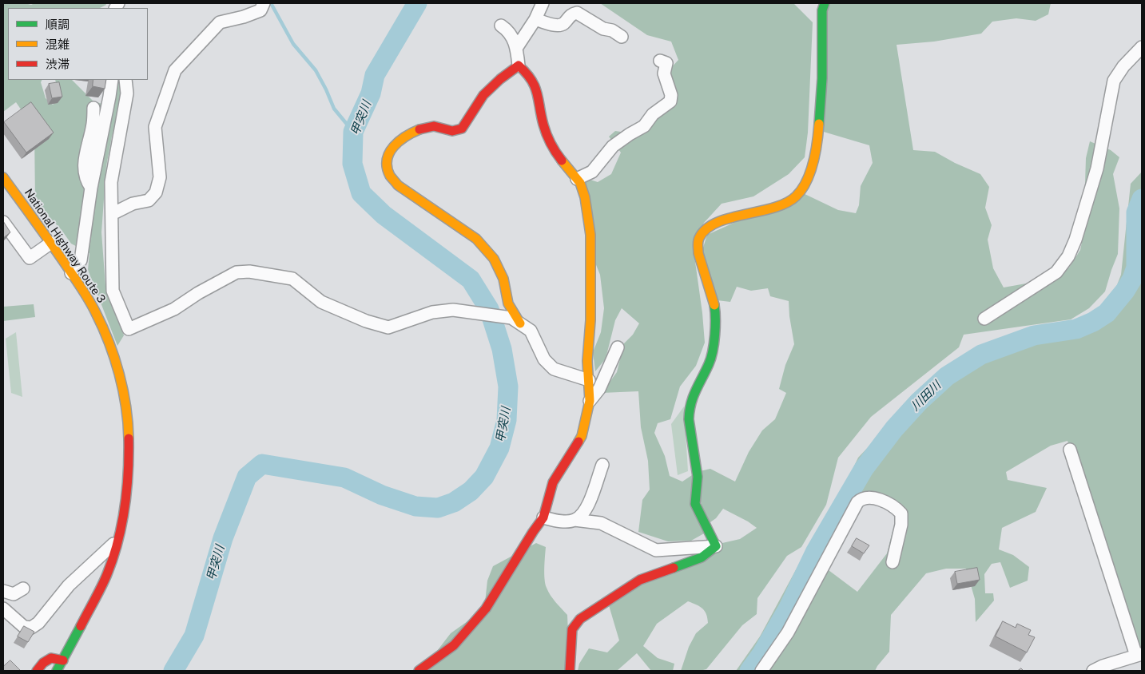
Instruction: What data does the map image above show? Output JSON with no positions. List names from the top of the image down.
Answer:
{
  "streets": {
    "main road": ["National Highway Route 3"]
  },
  "water": ["甲突川", "川田川"],
  "legend": ["順調", "混雑", "渋滞"]
}
